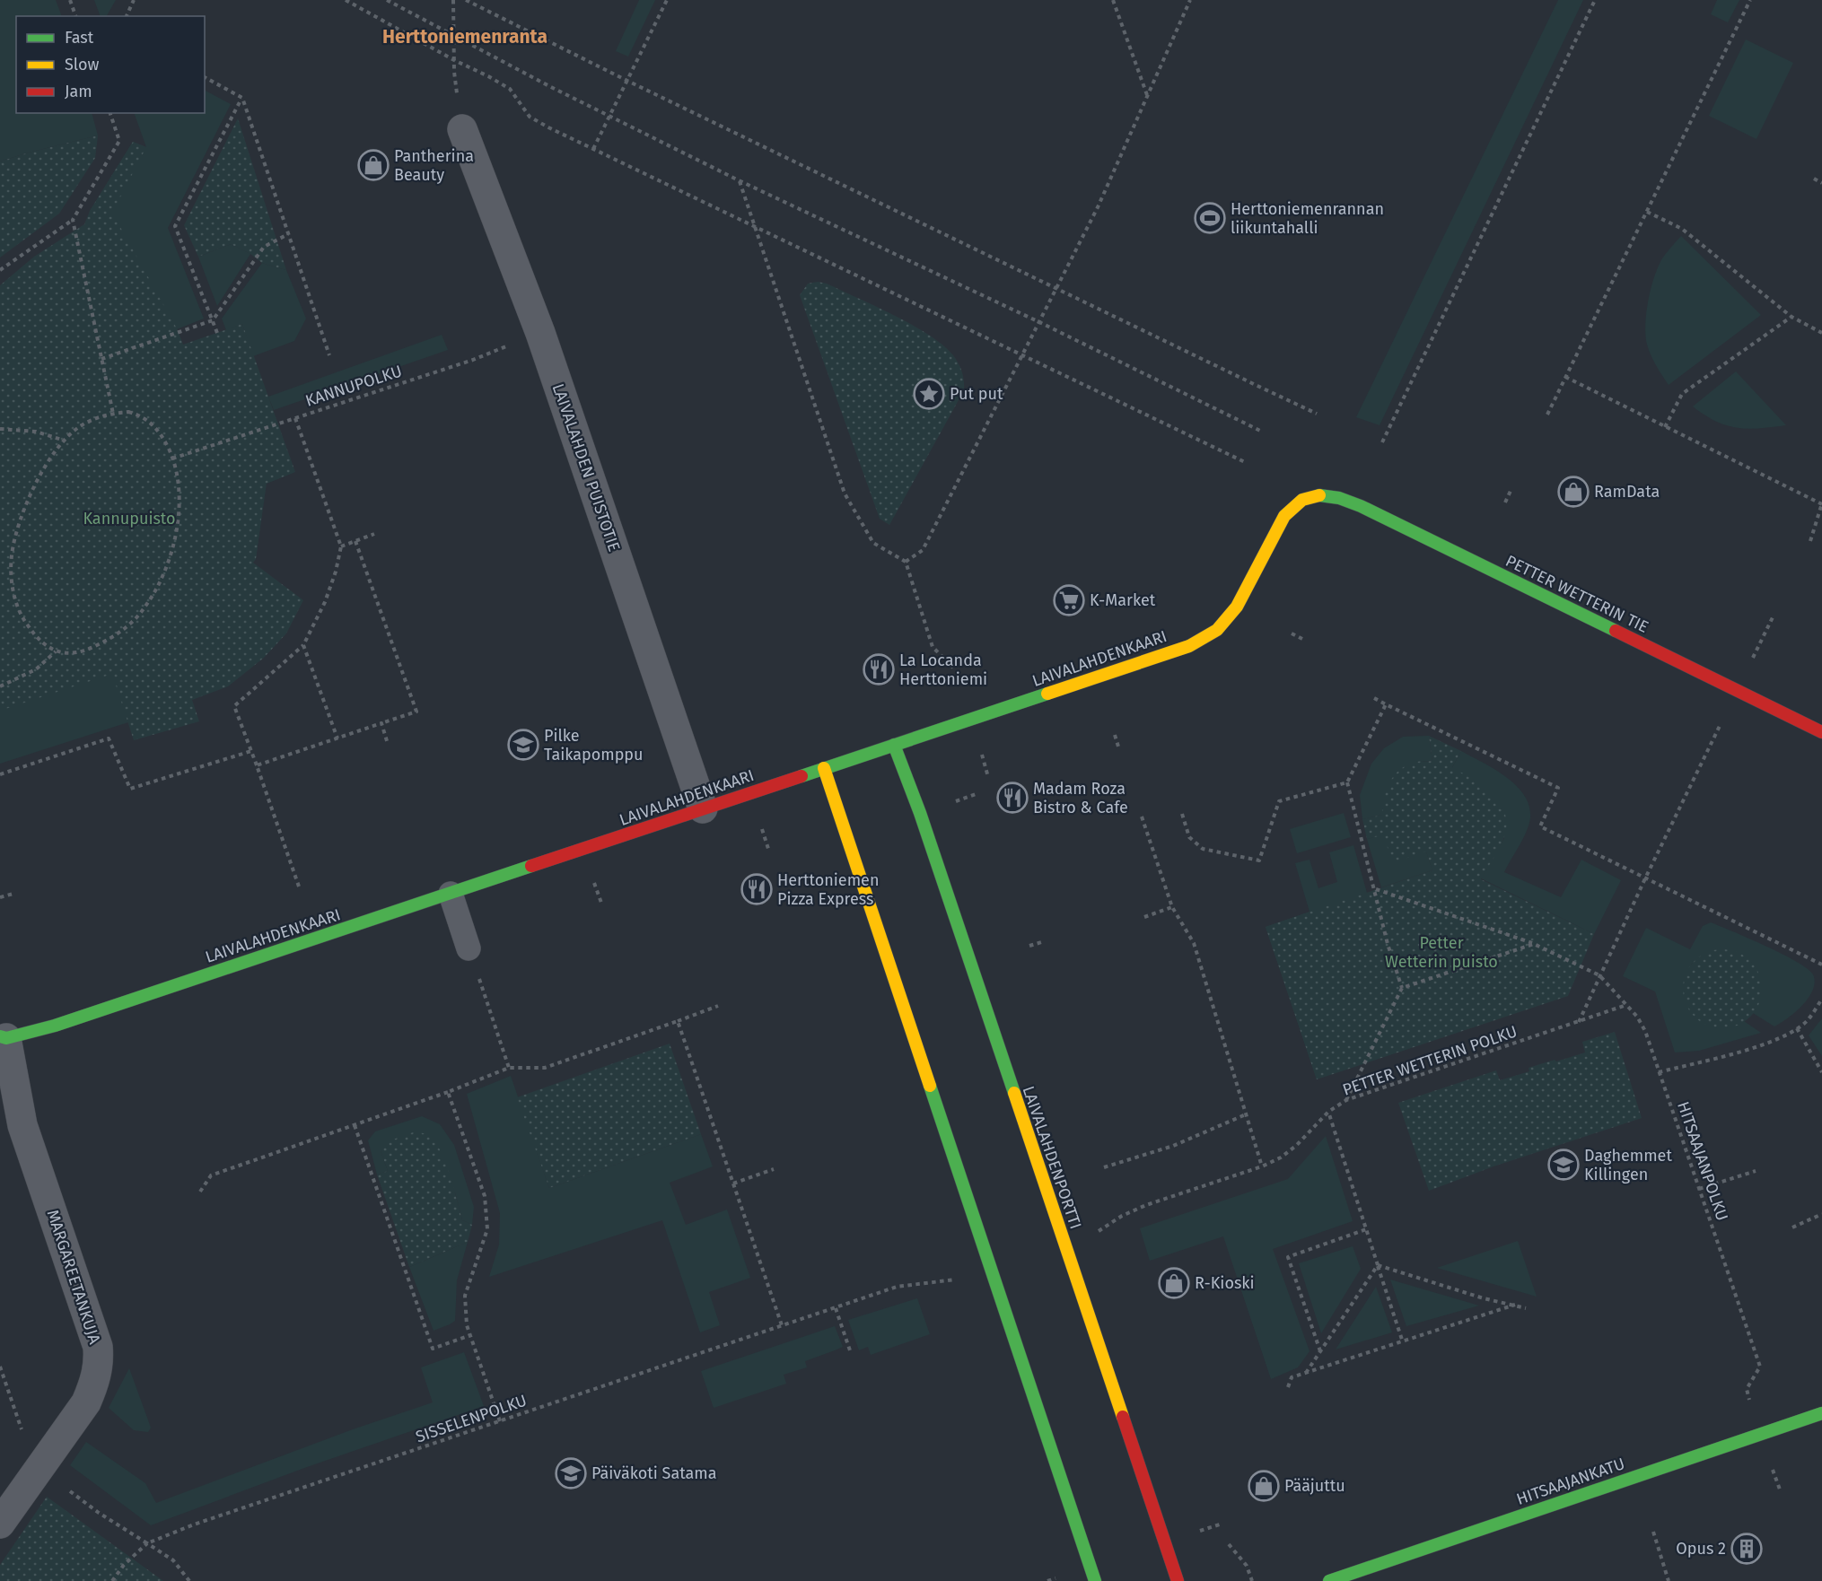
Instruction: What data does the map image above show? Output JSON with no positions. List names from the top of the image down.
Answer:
{
  "streets": {
    "street": [
      "LAIVALAHDEN PUISTOTIE",
      "PETTER WETTERIN TIE",
      "LAIVALAHDENKAARI",
      "LAIVALAHDENPORTTI",
      "MARGAREETANKUJA",
      "HITSAAJANKATU"
    ],
    "path": [
      "KANNUPOLKU",
      "PETTER WETTERIN POLKU",
      "HITSAAJANPOLKU",
      "SISSELENPOLKU"
    ]
  },
  "crossings": [
    ["KANNUPOLKU", "LAIVALAHDEN PUISTOTIE"],
    ["LAIVALAHDEN PUISTOTIE", "LAIVALAHDENKAARI"],
    ["PETTER WETTERIN TIE", "LAIVALAHDENKAARI"],
    ["LAIVALAHDENKAARI", "LAIVALAHDENPORTTI"],
    ["LAIVALAHDENKAARI", "MARGAREETANKUJA"],
    ["PETTER WETTERIN POLKU", "HITSAAJANPOLKU"]
  ],
  "districts": ["Herttoniemenranta"],
  "parks": ["Kannupuisto", "Petter Wetterin puisto"],
  "places": {
    "shop": [
      "Pantherina Beauty",
      "RamData",
      "R-Kioski",
      "Pääjuttu"
    ],
    "sports": ["Herttoniemenrannan liikuntahalli"],
    "place": ["Put put"],
    "supermarket": ["K-Market"],
    "restaurant": ["La Locanda Herttoniemi", "Madam Roza Bistro & Cafe", "Herttoniemen Pizza Express"],
    "school or university": ["Pilke Taikapomppu", "Daghemmet Killingen", "Päiväkoti Satama"],
    "building": ["Opus 2"]
  },
  "legend": ["Fast", "Slow", "Jam"]
}
